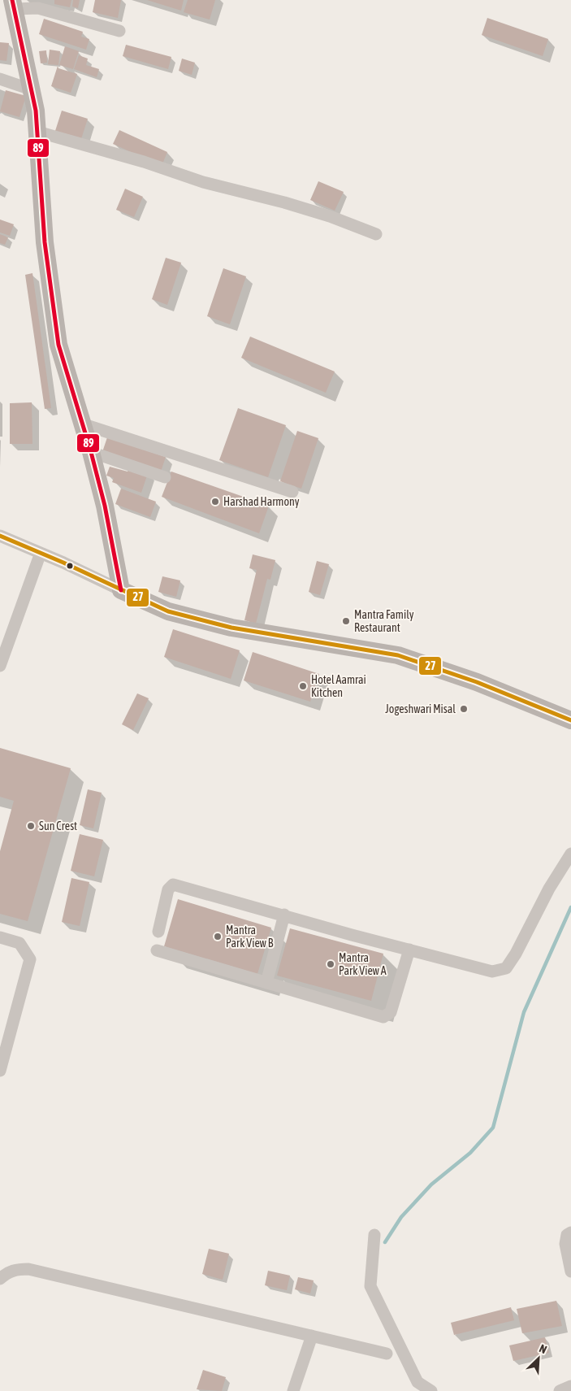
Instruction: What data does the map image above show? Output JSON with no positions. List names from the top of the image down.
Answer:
{
  "places": [
    "Harshad Harmony",
    "Mantra Family Restaurant",
    "Hotel Aamrai Kitchen",
    "Jogeshwari Misal",
    "Sun Crest",
    "Mantra Park View B",
    "Mantra Park View A"
  ],
  "lines": ["transit line 89", "transit line 27"],
  "north": "top right"
}
